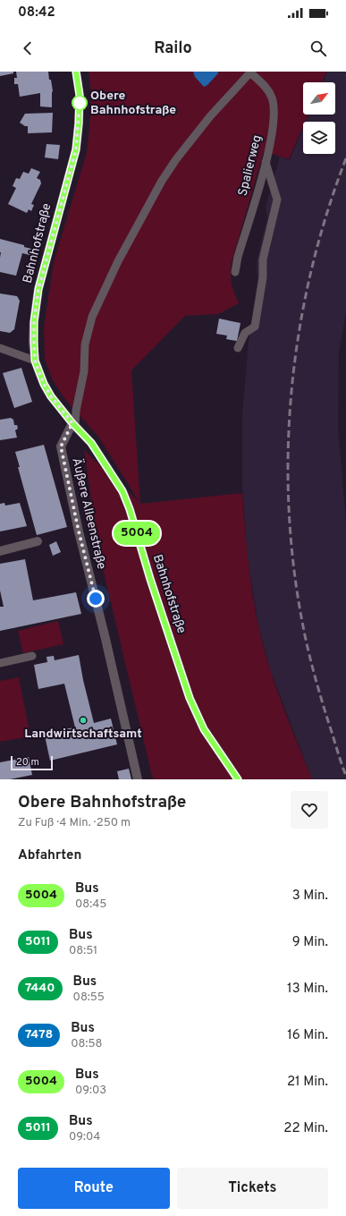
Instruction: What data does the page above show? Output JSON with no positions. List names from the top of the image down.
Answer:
{
  "streets": {
    "street": ["Bahnhofstraße", "Äußere Alleenstraße"],
    "lane": ["Spalierweg"]
  },
  "crossings": [
    ["Spalierweg", "Bahnhofstraße"],
    ["Spalierweg", "Äußere Alleenstraße"],
    ["Bahnhofstraße", "Äußere Alleenstraße"]
  ],
  "places": ["Obere Bahnhofstraße", "Landwirtschaftsamt"],
  "lines": ["bus line 5004"],
  "scale_bar": "20 m",
  "north": "top right",
  "page": {
    "status": "08:42",
    "header": "Railo",
    "on_map": "5004",
    "scale": "20 m",
    "heading": [
      ["Obere Bahnhofstraße", "Zu Fuß · 4 Min. · 250 m"],
      "Abfahrten"
    ],
    "list": [
      {
        "mark": "5004",
        "name": "Bus",
        "note": "08:45",
        "value": "3 Min."
      },
      {
        "mark": "5011",
        "name": "Bus",
        "note": "08:51",
        "value": "9 Min."
      },
      {
        "mark": "7440",
        "name": "Bus",
        "note": "08:55",
        "value": "13 Min."
      },
      {
        "mark": "7478",
        "name": "Bus",
        "note": "08:58",
        "value": "16 Min."
      },
      {
        "mark": "5004",
        "name": "Bus",
        "note": "09:03",
        "value": "21 Min."
      },
      {
        "mark": "5011",
        "name": "Bus",
        "note": "09:04",
        "value": "22 Min."
      }
    ],
    "buttons": ["Route", "Tickets"]
  }
}
